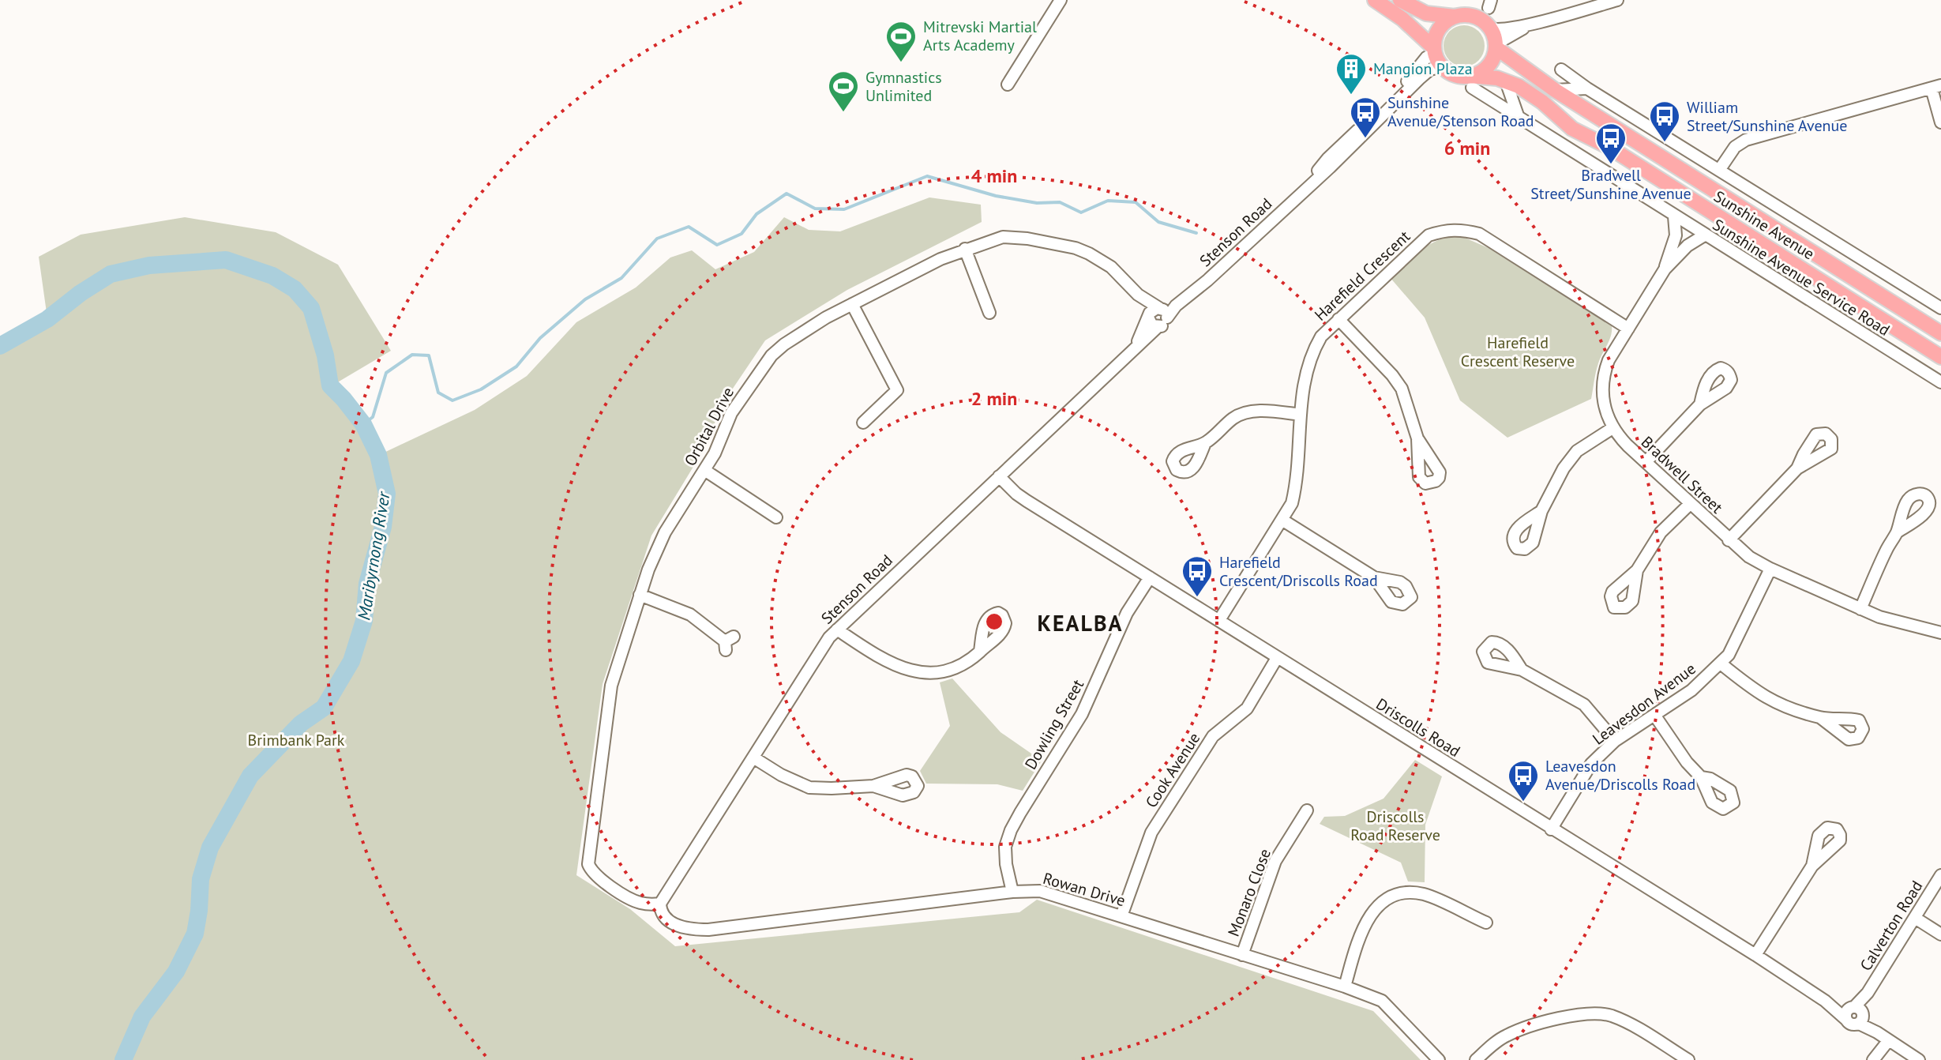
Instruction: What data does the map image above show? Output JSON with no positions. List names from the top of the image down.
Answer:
{
  "streets": {
    "main road": ["Sunshine Avenue"],
    "street": [
      "Stenson Road",
      "Harefield Crescent",
      "Sunshine Avenue Service Road",
      "Orbital Drive",
      "Bradwell Street",
      "Leavesdon Avenue",
      "Dowling Street",
      "Driscolls Road",
      "Cook Avenue",
      "Rowan Drive",
      "Monaro Close",
      "Calverton Road"
    ]
  },
  "crossings": [
    ["Sunshine Avenue", "Stenson Road"],
    ["Sunshine Avenue", "Sunshine Avenue Service Road"],
    ["Stenson Road", "Sunshine Avenue Service Road"],
    ["Stenson Road", "Orbital Drive"],
    ["Stenson Road", "Driscolls Road"],
    ["Stenson Road", "Rowan Drive"],
    ["Harefield Crescent", "Bradwell Street"],
    ["Harefield Crescent", "Driscolls Road"],
    ["Sunshine Avenue Service Road", "Bradwell Street"],
    ["Orbital Drive", "Rowan Drive"],
    ["Bradwell Street", "Leavesdon Avenue"],
    ["Leavesdon Avenue", "Driscolls Road"],
    ["Dowling Street", "Driscolls Road"],
    ["Dowling Street", "Rowan Drive"],
    ["Driscolls Road", "Cook Avenue"],
    ["Driscolls Road", "Calverton Road"],
    ["Cook Avenue", "Rowan Drive"],
    ["Rowan Drive", "Monaro Close"]
  ],
  "districts": ["KEALBA"],
  "water": ["Maribyrnong River"],
  "parks": ["Harefield Crescent Reserve", "Brimbank Park", "Driscolls Road Reserve"],
  "places": {
    "sports": ["Mitrevski Martial Arts Academy", "Gymnastics Unlimited"],
    "building": ["Mangion Plaza"],
    "bus stop": [
      "Sunshine Avenue/Stenson Road",
      "William Street/Sunshine Avenue",
      "Bradwell Street/Sunshine Avenue",
      "Harefield Crescent/Driscolls Road",
      "Leavesdon Avenue/Driscolls Road"
    ]
  },
  "rings": ["6 min", "4 min", "2 min"]
}
